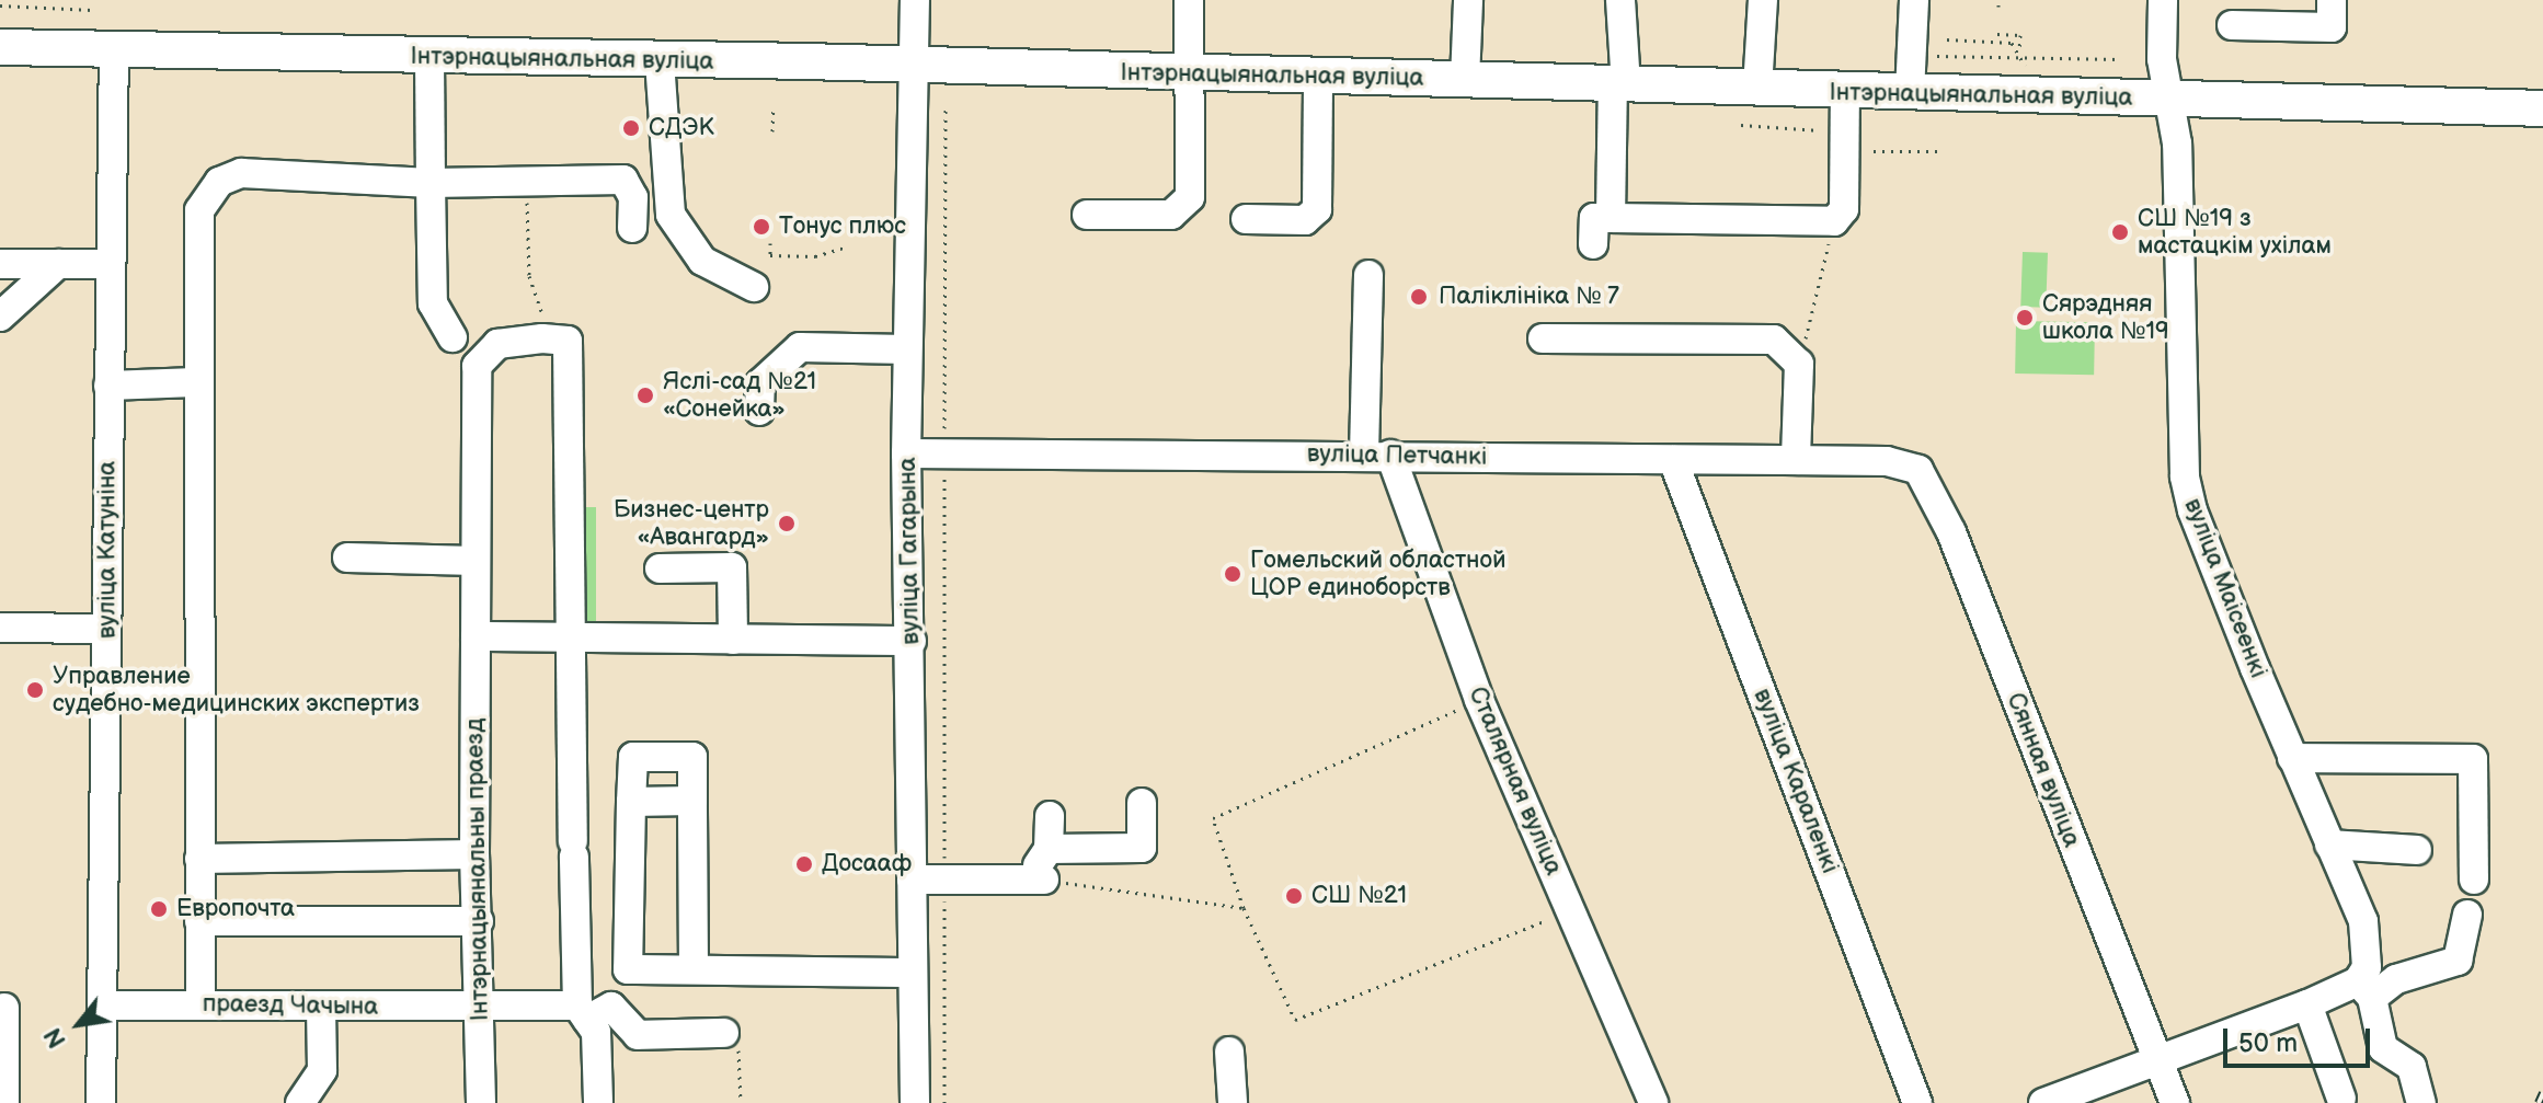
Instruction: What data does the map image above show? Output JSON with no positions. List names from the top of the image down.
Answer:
{
  "streets": {
    "main road": ["Інтэрнацыянальная вуліца"],
    "street": [
      "вуліца Петчанкі",
      "вуліца Катуніна",
      "вуліца Гагарына",
      "вуліца Маісеенкі",
      "Сянная вуліца",
      "Сталярная вуліца",
      "вуліца Караленкі",
      "Інтэрнацыянальны праезд",
      "праезд Чачына"
    ]
  },
  "crossings": [
    ["Інтэрнацыянальная вуліца", "вуліца Катуніна"],
    ["Інтэрнацыянальная вуліца", "вуліца Гагарына"],
    ["Інтэрнацыянальная вуліца", "вуліца Маісеенкі"],
    ["вуліца Петчанкі", "вуліца Гагарына"],
    ["вуліца Петчанкі", "Сянная вуліца"],
    ["вуліца Петчанкі", "Сталярная вуліца"],
    ["вуліца Петчанкі", "вуліца Караленкі"],
    ["вуліца Катуніна", "праезд Чачына"],
    ["Інтэрнацыянальны праезд", "праезд Чачына"]
  ],
  "places": [
    "СДЭК",
    "Тонус плюс",
    "СШ №19 з мастацкім ухілам",
    "Паліклініка № 7",
    "Сярэдняя школа №19",
    "Яслі-сад №21 «Сонейка»",
    "Бизнес-центр «Авангард»",
    "Гомельский областной ЦОР единоборств",
    "Управление судебно-медицинских экспертиз",
    "Досааф",
    "СШ №21",
    "Европочта"
  ],
  "scale_bar": "50 m",
  "north": "bottom left"
}
